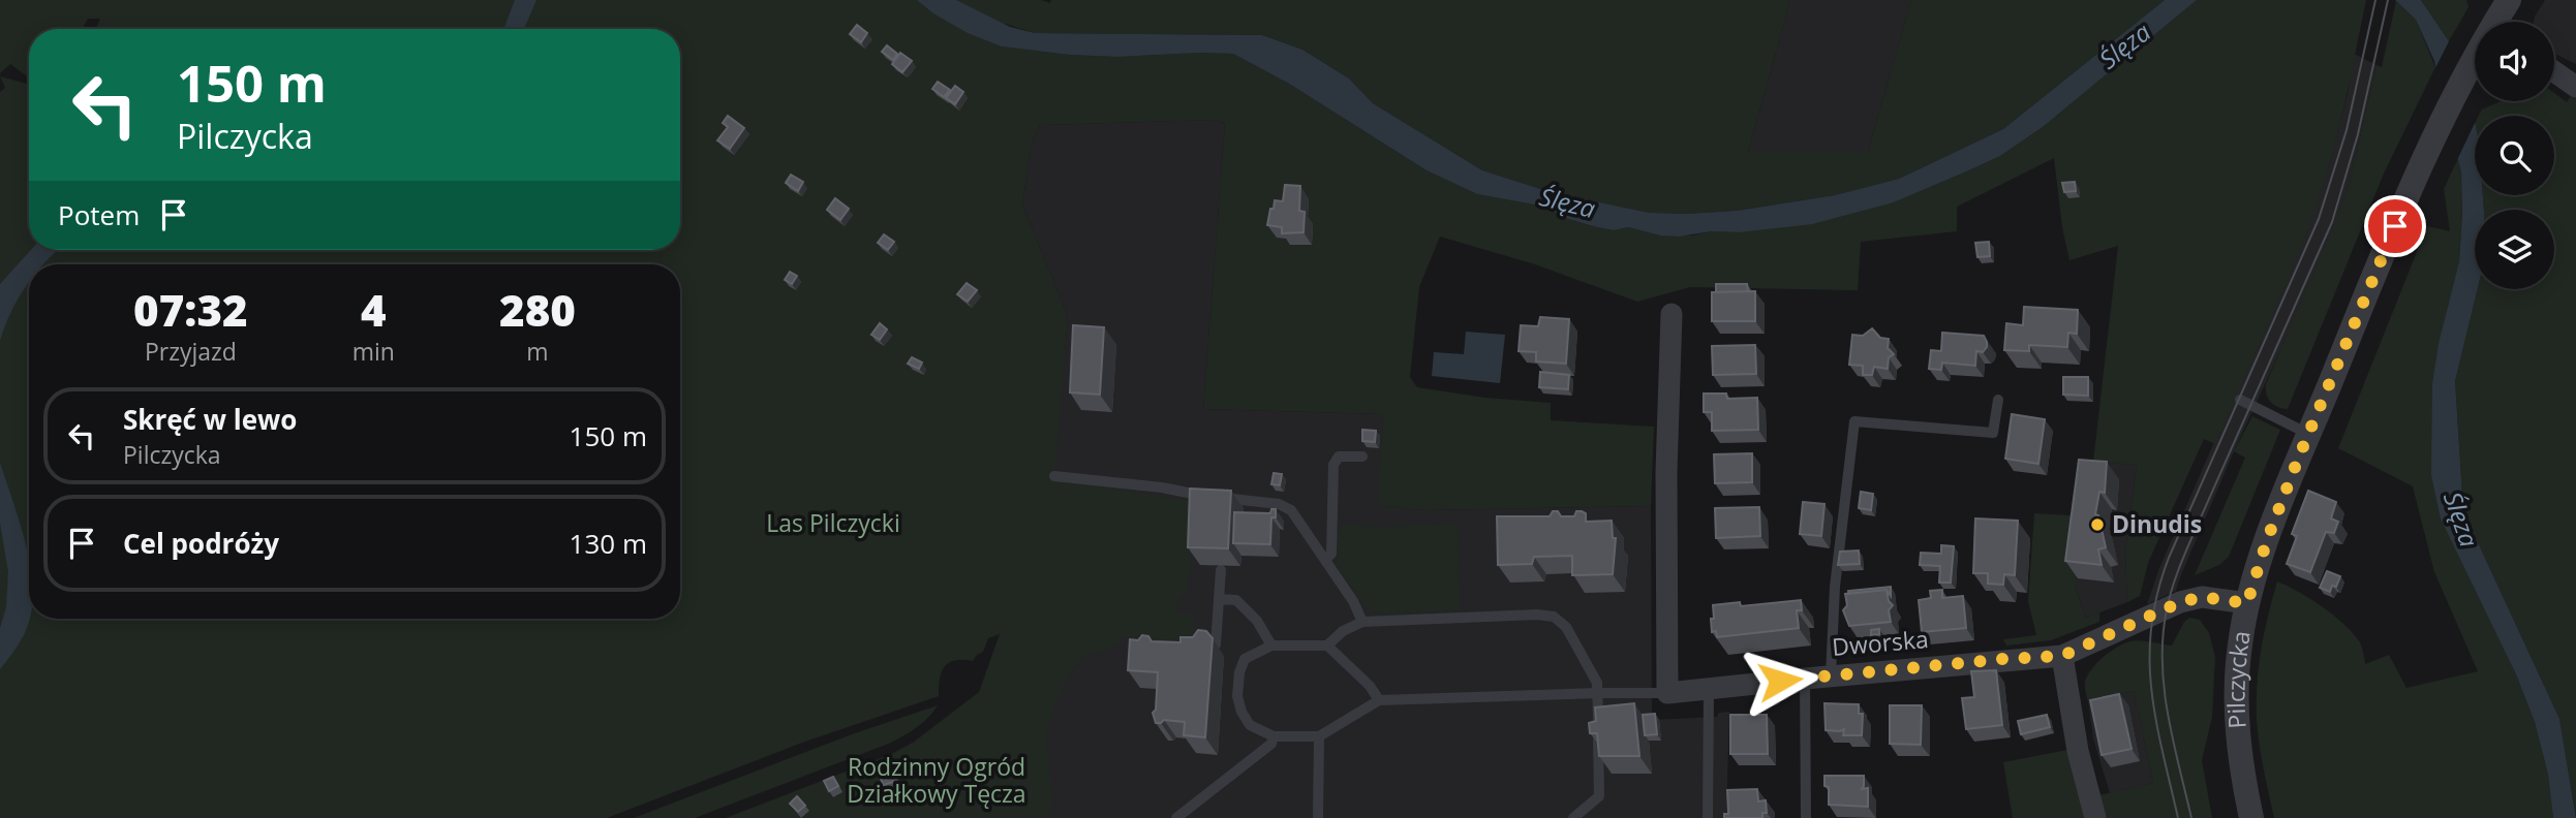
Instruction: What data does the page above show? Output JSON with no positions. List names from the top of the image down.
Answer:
{
  "streets": {
    "street": ["Dworska", "Pilczycka"]
  },
  "crossings": [
    ["Dworska", "Pilczycka"]
  ],
  "water": ["Ślęza"],
  "parks": ["Las Pilczycki", "Rodzinny Ogród Działkowy Tęcza"],
  "places": ["Dinudis"],
  "page": {
    "turn": ["150 m", "Pilczycka"],
    "then": "Potem",
    "eta": [
      "07:32",
      "Przyjazd",
      "4",
      "min",
      "280",
      "m"
    ],
    "list": [
      {
        "name": "Skręć w lewo",
        "note": "Pilczycka",
        "value": "150 m"
      },
      {
        "name": "Cel podróży",
        "value": "130 m"
      }
    ]
  }
}
